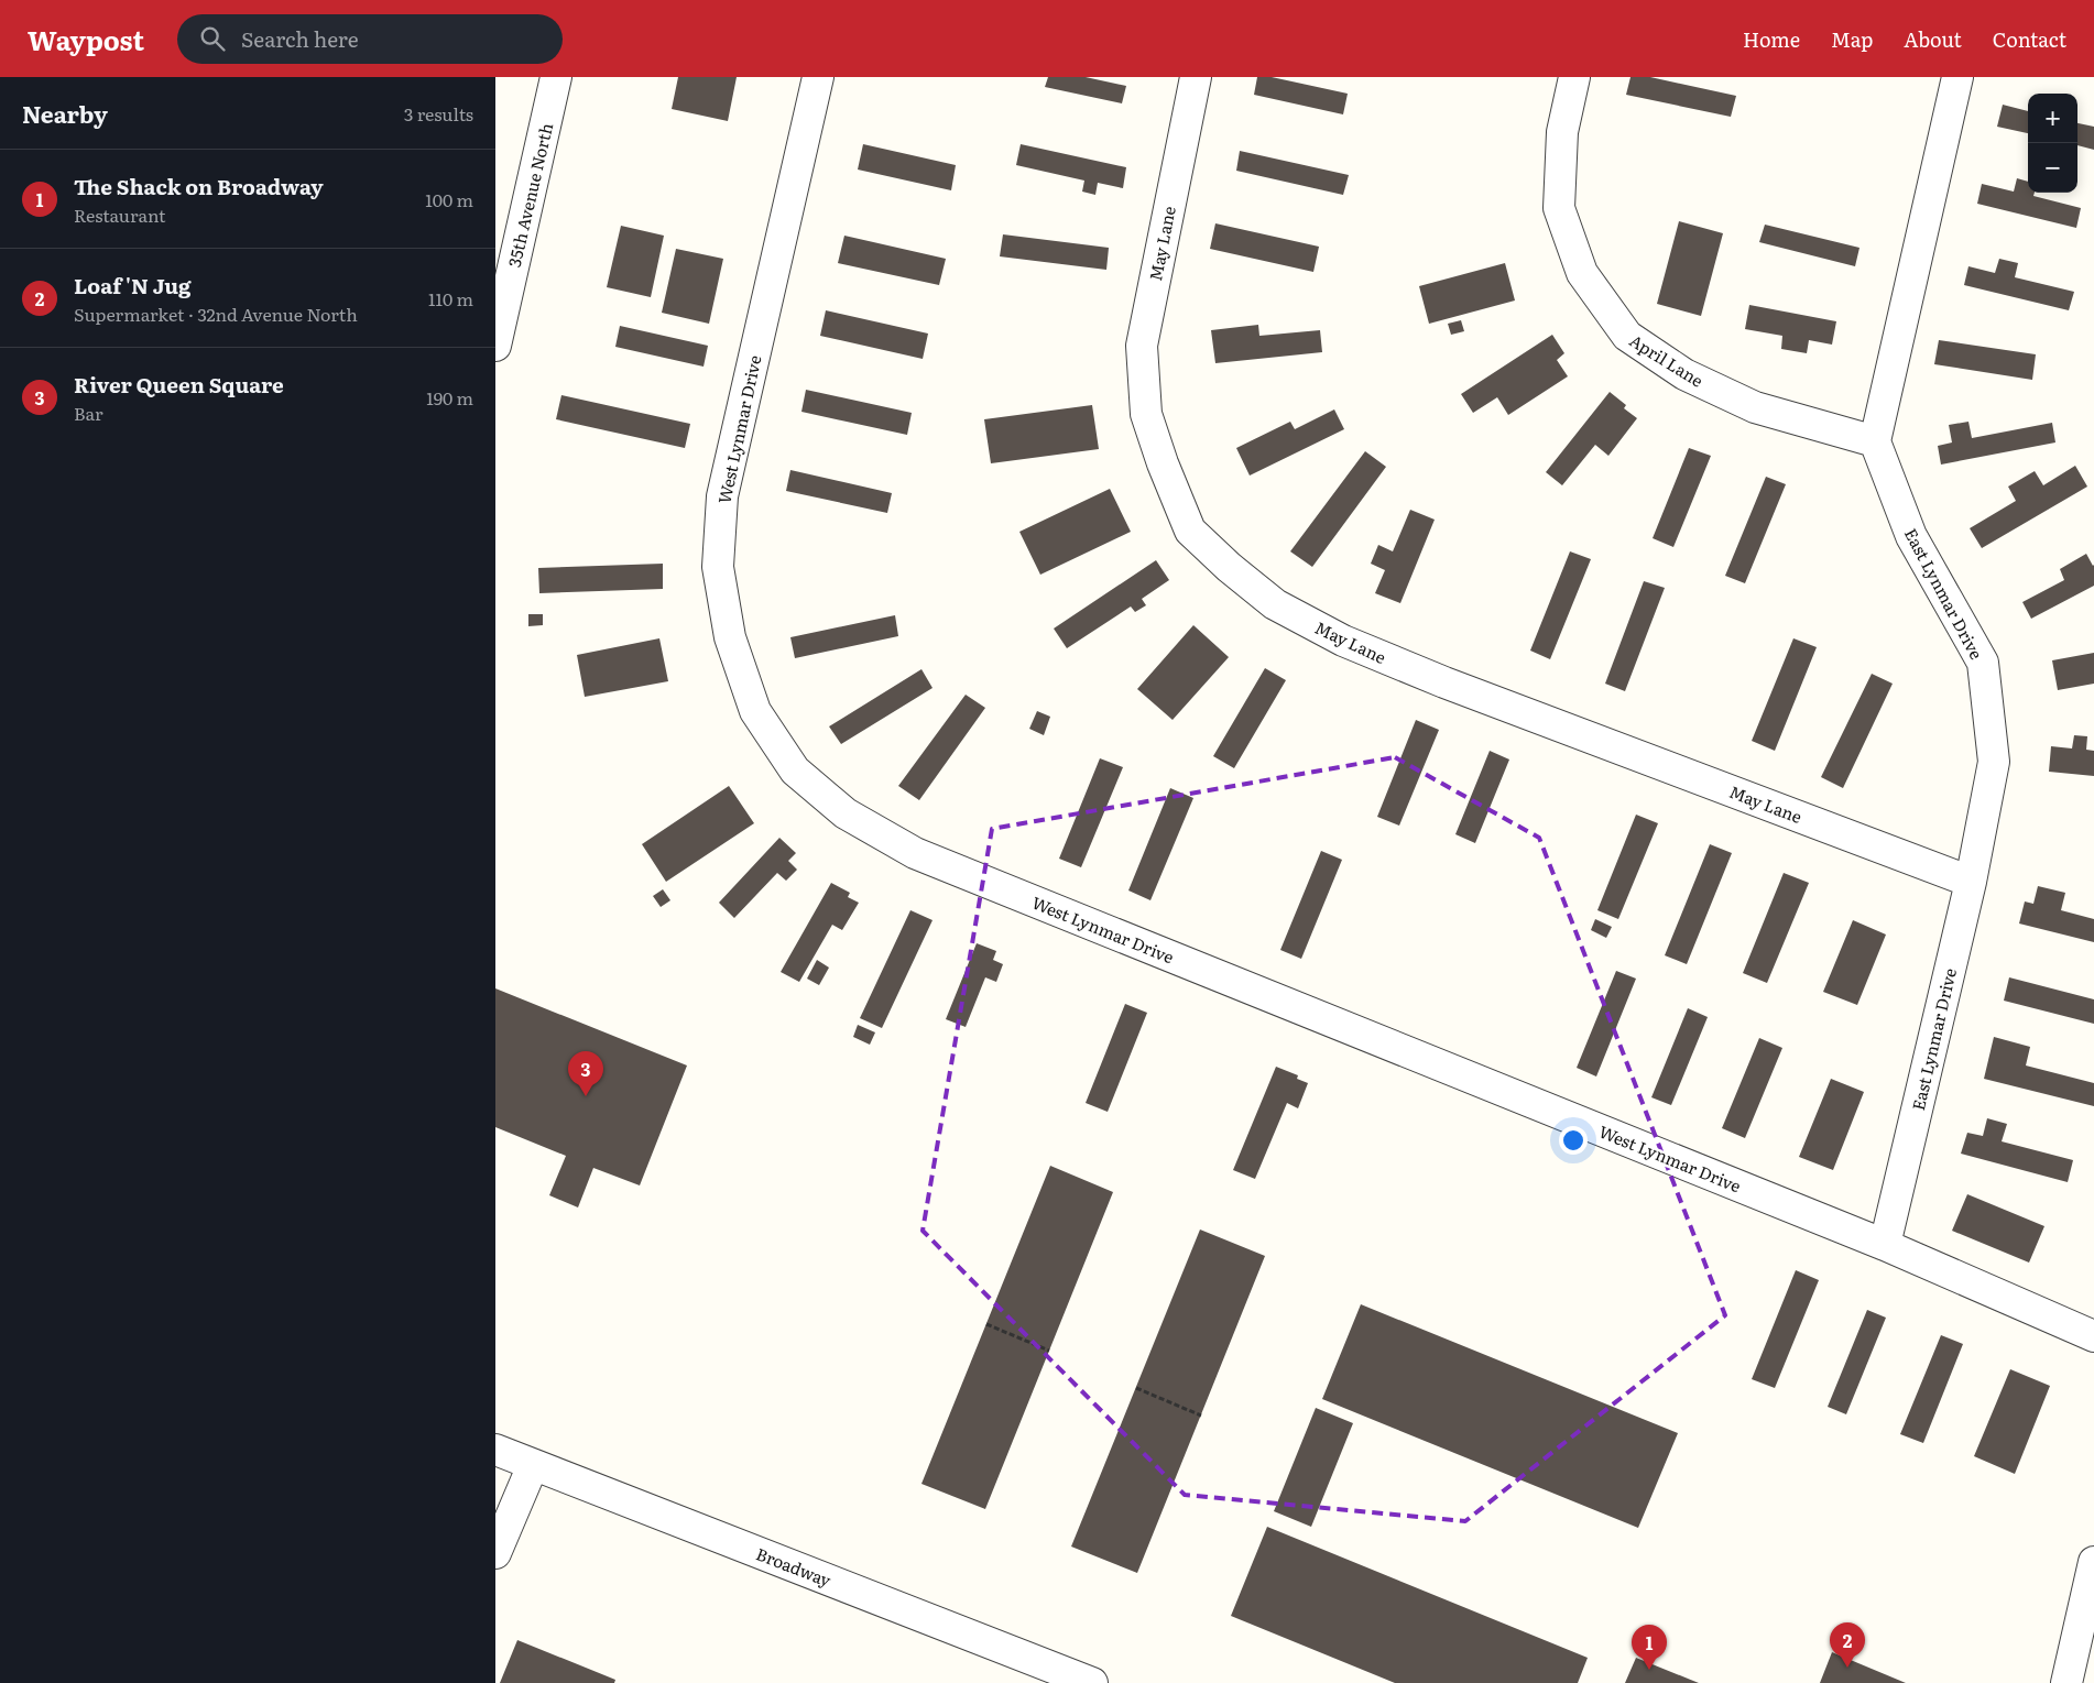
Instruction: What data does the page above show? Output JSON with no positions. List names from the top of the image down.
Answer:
{
  "streets": {
    "street": [
      "35th Avenue North",
      "May Lane",
      "April Lane",
      "West Lynmar Drive",
      "East Lynmar Drive",
      "Broadway"
    ]
  },
  "crossings": [
    ["May Lane", "East Lynmar Drive"],
    ["April Lane", "East Lynmar Drive"],
    ["West Lynmar Drive", "East Lynmar Drive"]
  ],
  "page": {
    "header": "Waypost",
    "search": "Search here",
    "nav": [
      "Home",
      "Map",
      "About",
      "Contact"
    ],
    "heading": ["Nearby", "3 results"],
    "map_buttons": ["+", "−"],
    "list": [
      {
        "mark": "1",
        "name": "The Shack on Broadway",
        "note": "Restaurant",
        "value": "100 m"
      },
      {
        "mark": "2",
        "name": "Loaf 'N Jug",
        "note": "Supermarket · 32nd Avenue North",
        "value": "110 m"
      },
      {
        "mark": "3",
        "name": "River Queen Square",
        "note": "Bar",
        "value": "190 m"
      }
    ],
    "pins": ["3", "2", "1"]
  }
}
